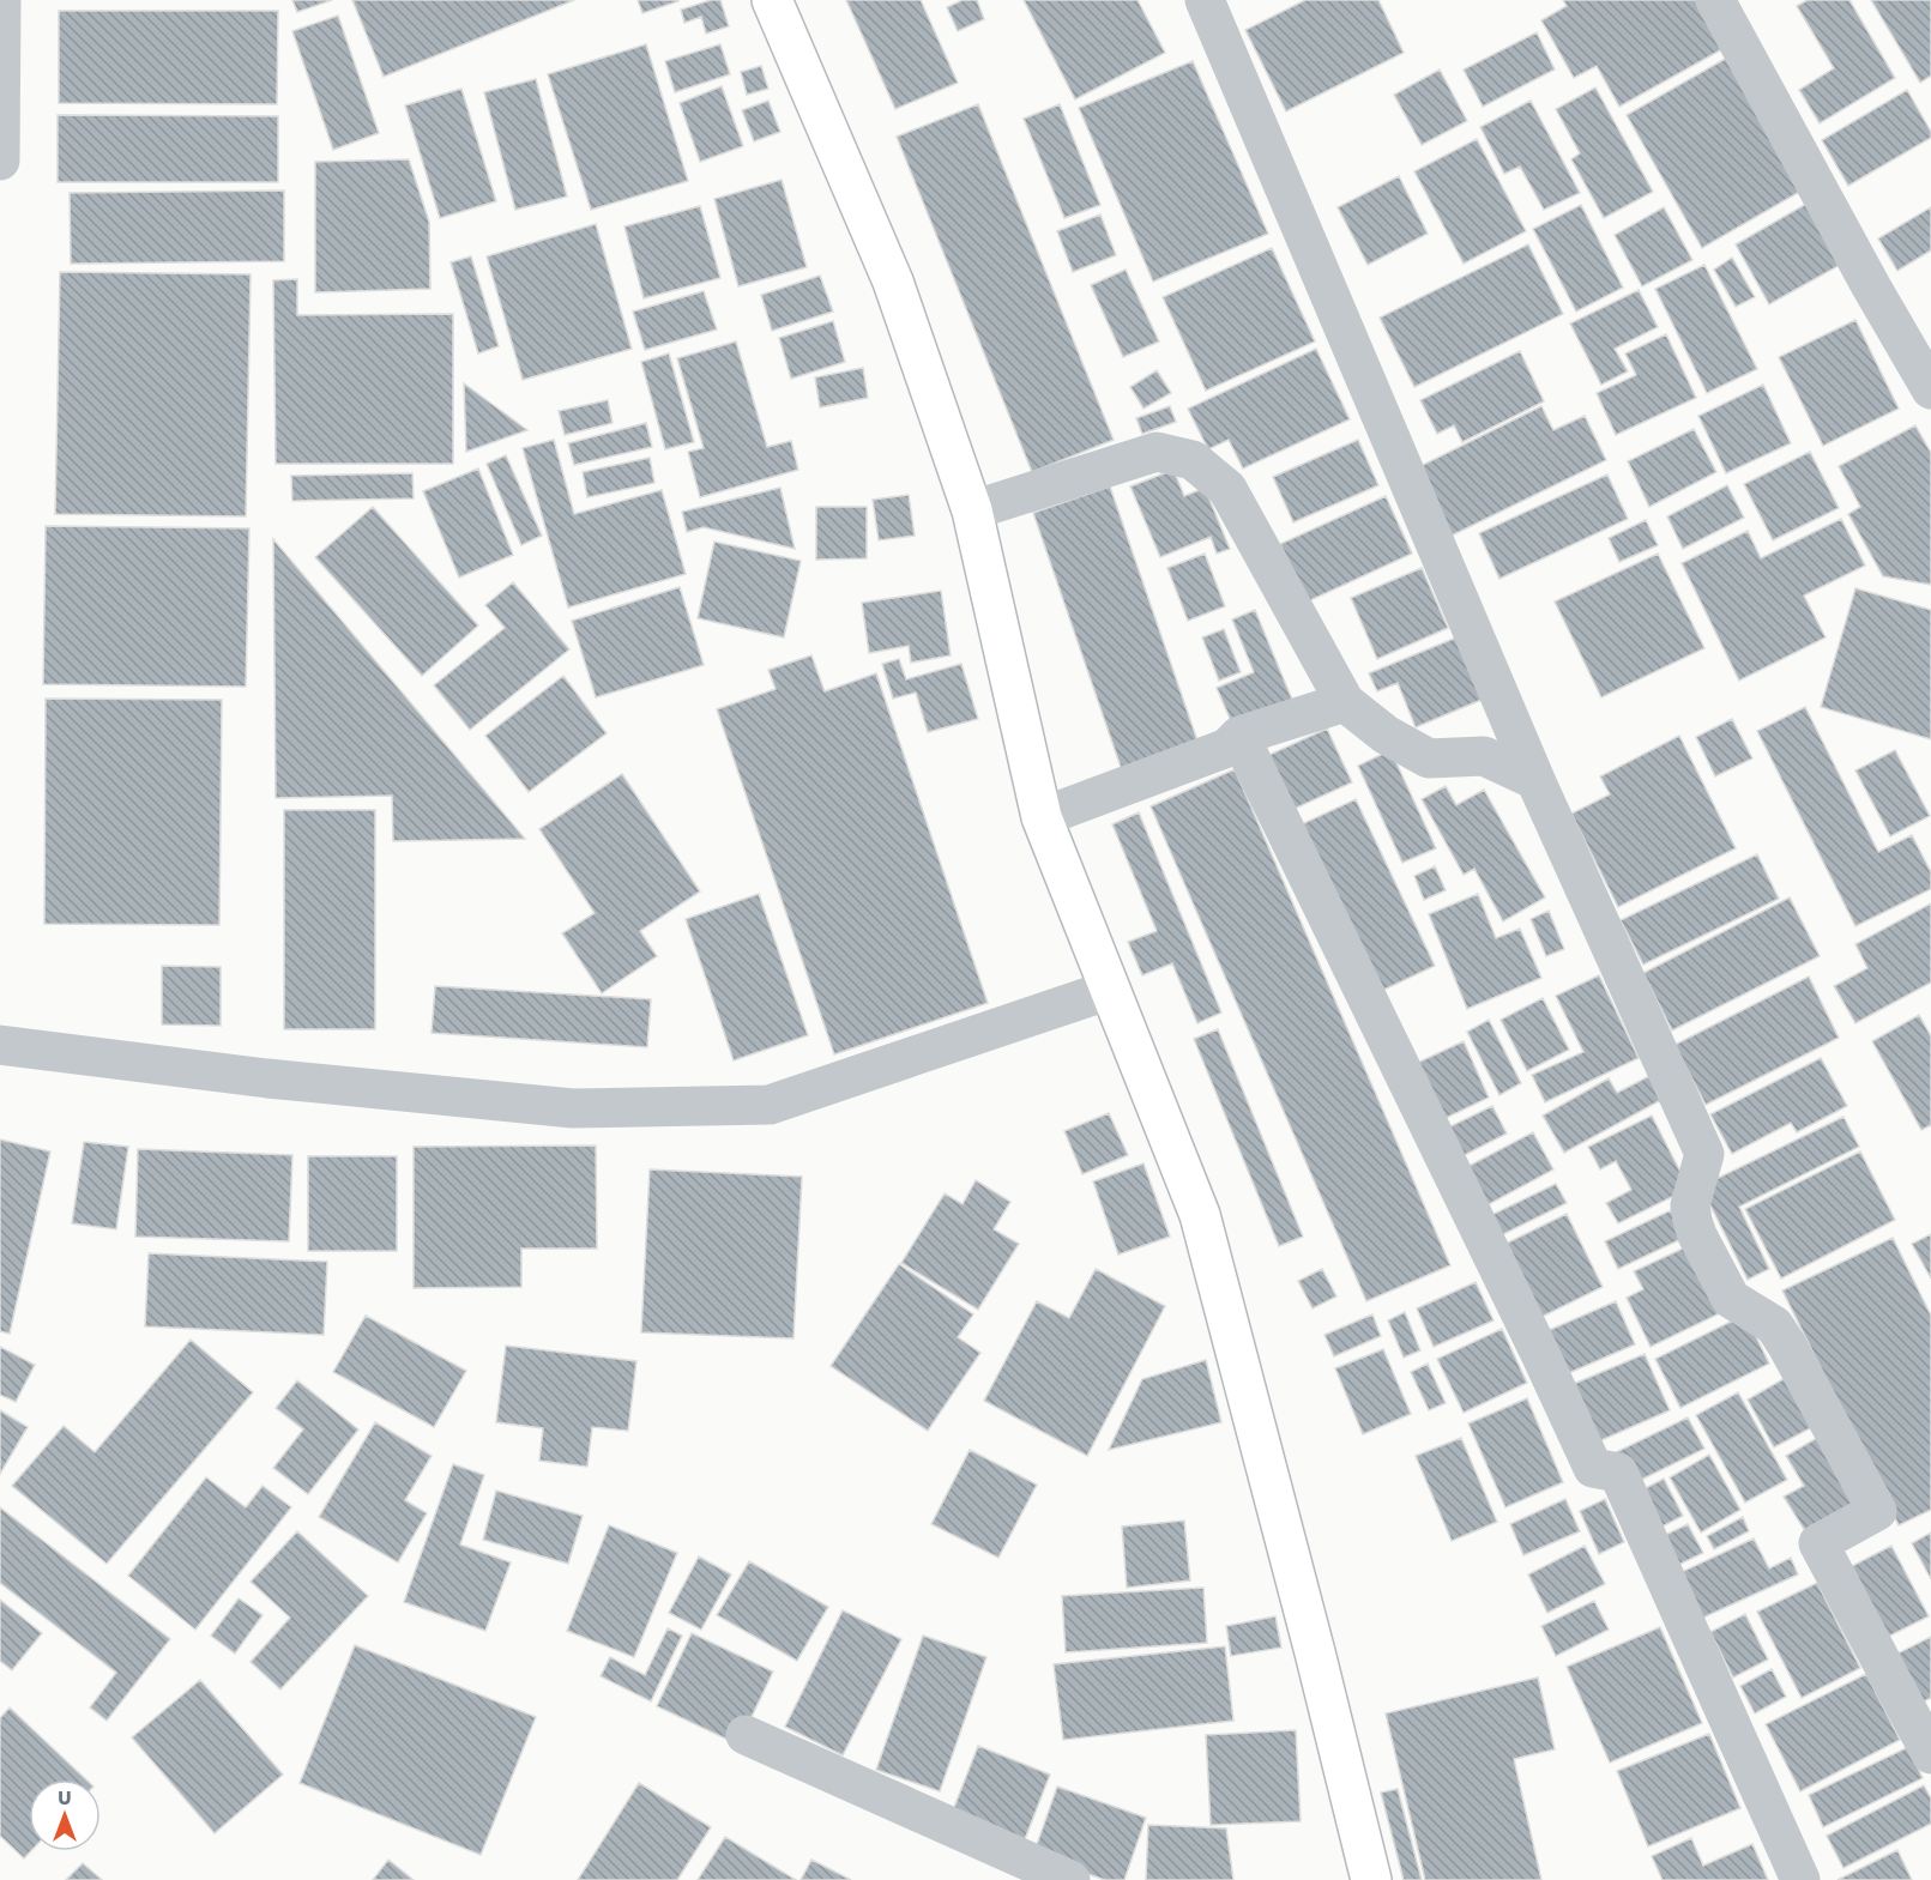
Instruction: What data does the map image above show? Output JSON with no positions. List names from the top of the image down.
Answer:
{
  "north": "top"
}
